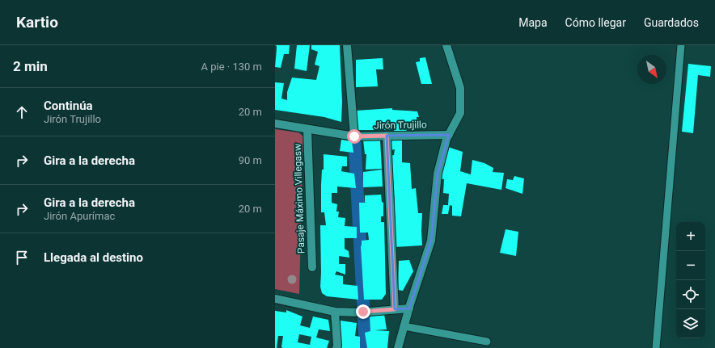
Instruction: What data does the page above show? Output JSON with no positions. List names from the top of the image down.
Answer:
{
  "streets": {
    "street": ["Jirón Trujillo", "Pasaje Máximo Villegasw"]
  },
  "crossings": [
    ["Jirón Trujillo", "Pasaje Máximo Villegasw"]
  ],
  "north": "bottom right",
  "page": {
    "header": "Kartio",
    "nav": ["Mapa", "Cómo llegar", "Guardados"],
    "heading": ["2 min", "A pie · 130 m"],
    "list": [
      ["Continúa", "Jirón Trujillo", "20 m"],
      ["Gira a la derecha", "90 m"],
      ["Gira a la derecha", "Jirón Apurímac", "20 m"],
      "Llegada al destino"
    ],
    "map_buttons": ["+", "−"]
  }
}
